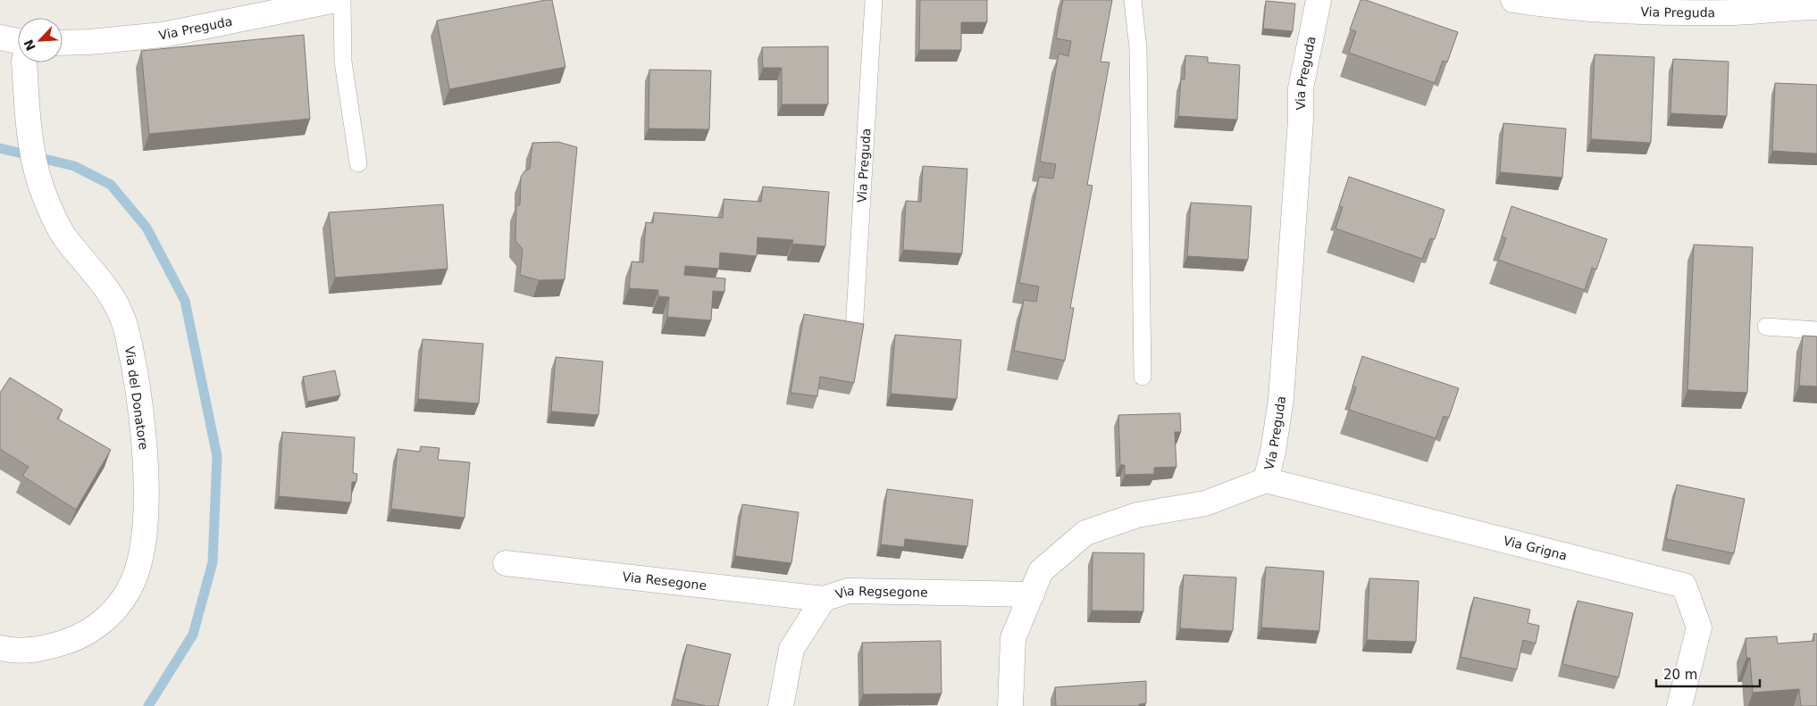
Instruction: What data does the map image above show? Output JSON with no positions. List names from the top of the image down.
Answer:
{
  "streets": {
    "street": [
      "Via Preguda",
      "Via del Donatore",
      "Via Grigna",
      "Via Resegone",
      "Via Regsegone"
    ]
  },
  "crossings": [
    ["Via Preguda", "Via Grigna"],
    ["Via Preguda", "Via Regsegone"],
    ["Via Resegone", "Via Regsegone"]
  ],
  "scale_bar": "20 m",
  "north": "bottom left"
}
